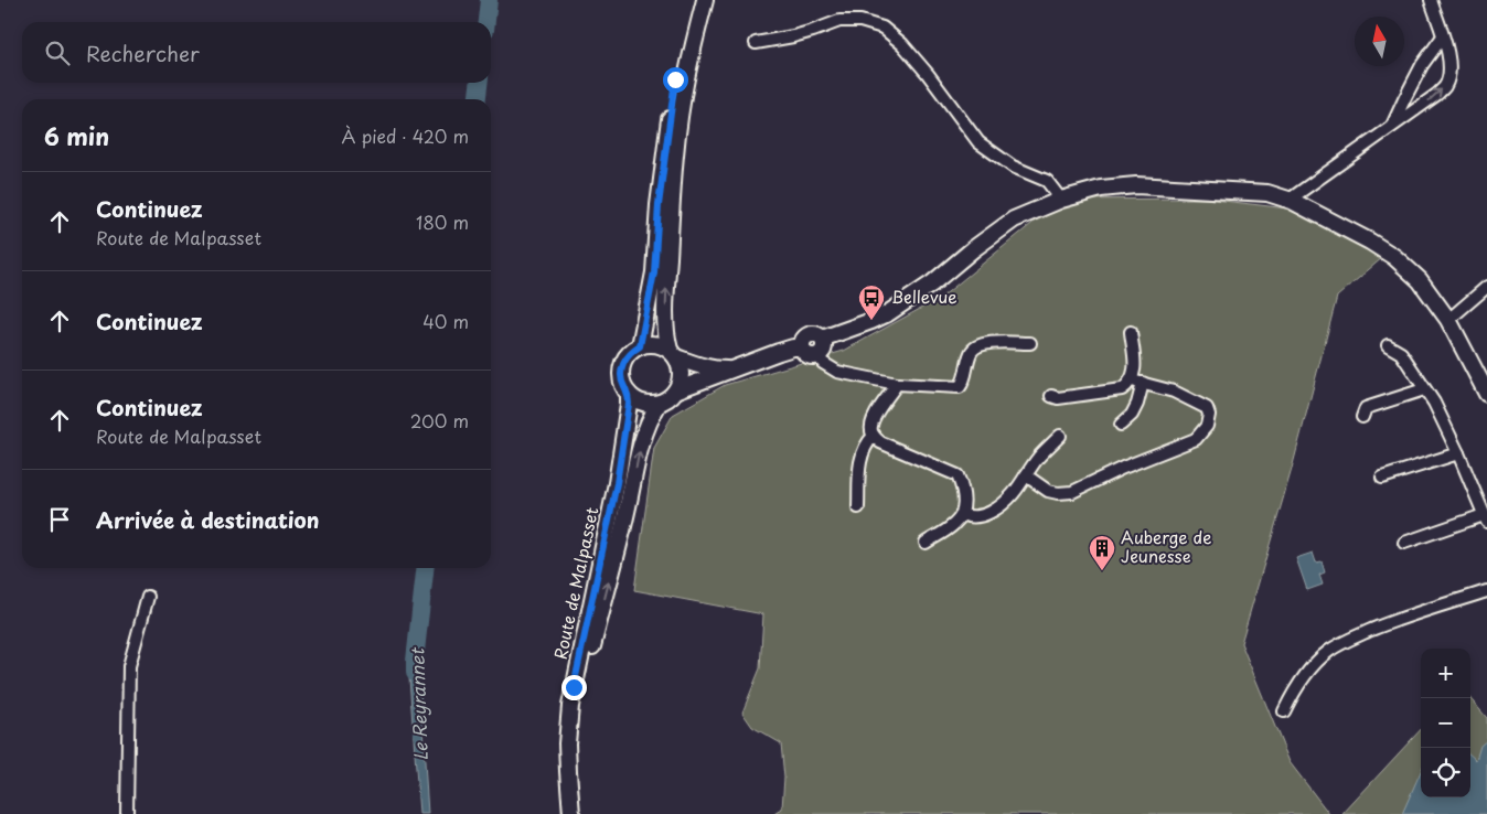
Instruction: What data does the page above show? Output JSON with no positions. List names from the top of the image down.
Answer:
{
  "streets": {
    "main road": ["Route de Malpasset"]
  },
  "water": ["Le Reyrannet"],
  "places": {
    "bus stop": ["Bellevue"],
    "building": ["Auberge de Jeunesse"]
  },
  "north": "top",
  "page": {
    "search": "Rechercher",
    "heading": ["6 min", "À pied · 420 m"],
    "list": [
      ["Continuez", "Route de Malpasset", "180 m"],
      ["Continuez", "40 m"],
      ["Continuez", "Route de Malpasset", "200 m"],
      "Arrivée à destination"
    ],
    "map_buttons": ["+", "−"]
  }
}
